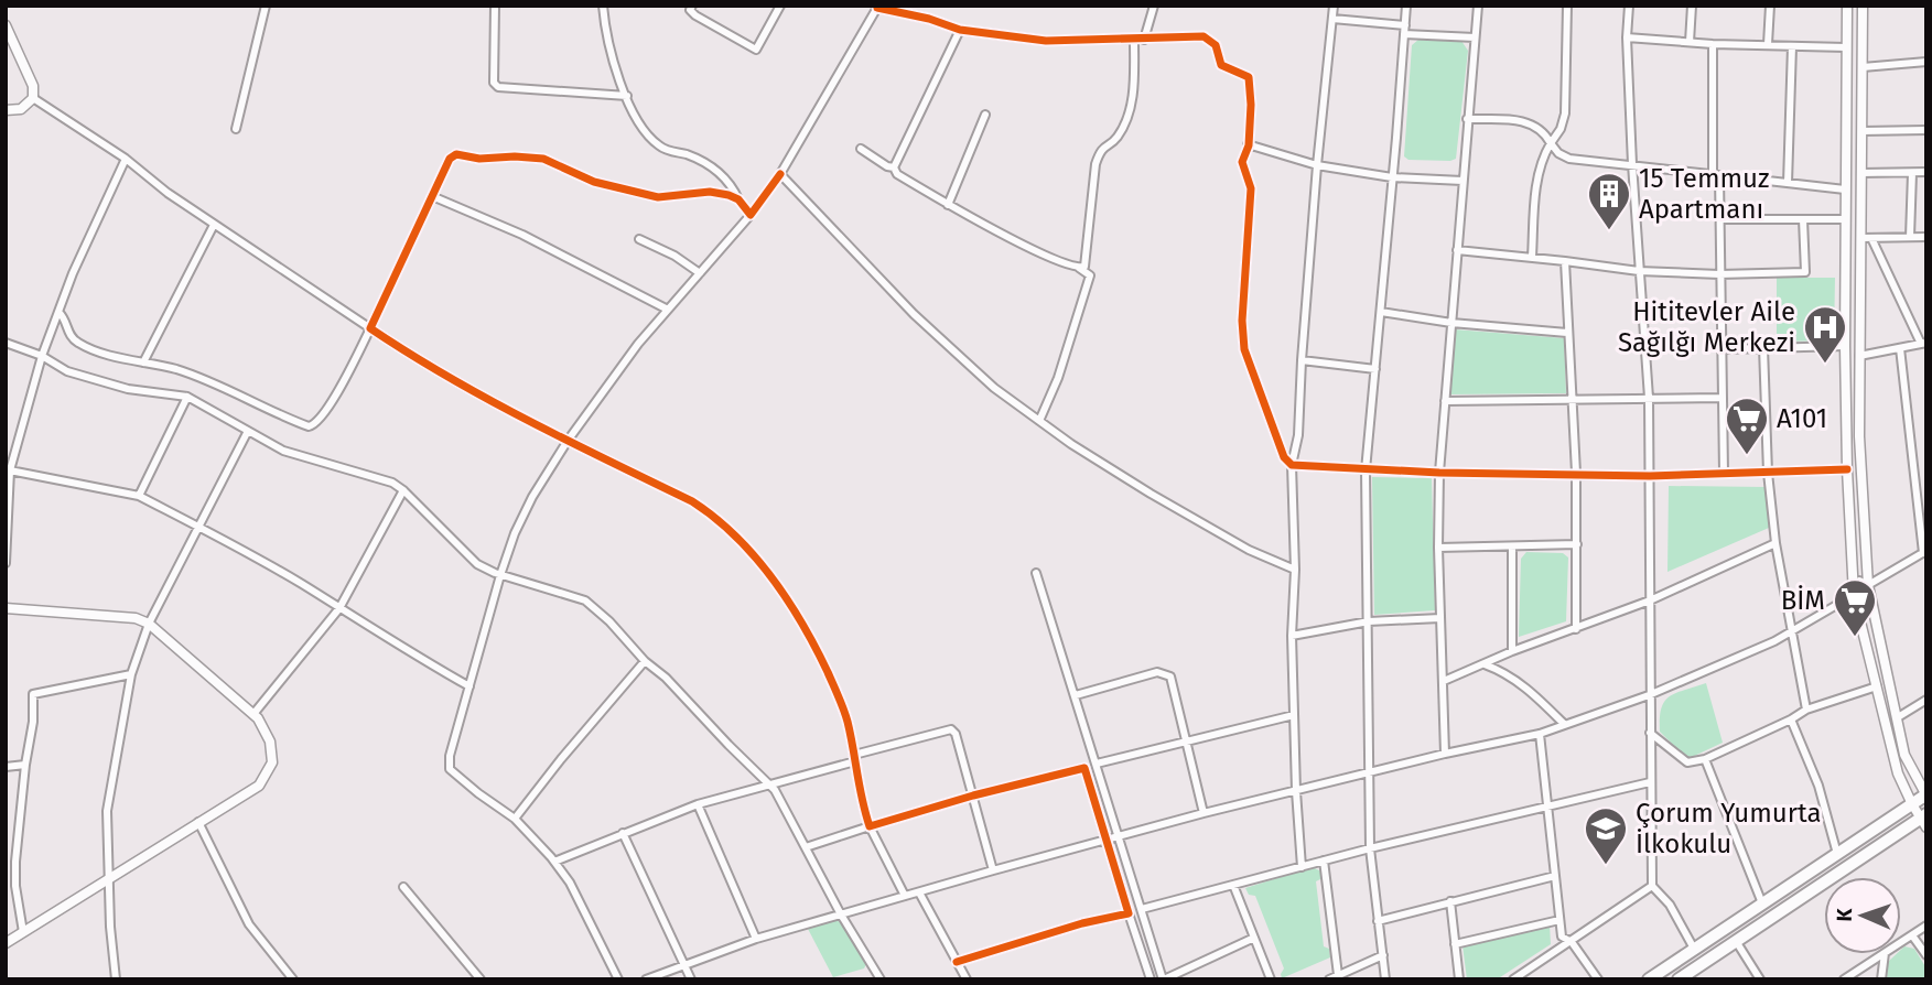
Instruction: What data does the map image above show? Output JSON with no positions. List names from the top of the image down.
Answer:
{
  "places": {
    "building": ["15 Temmuz Apartmanı"],
    "hospital": ["Hititevler Aile Sağılğı Merkezi"],
    "supermarket": ["A101", "BİM"],
    "school or university": ["Çorum Yumurta İlkokulu"]
  },
  "north": "left"
}
